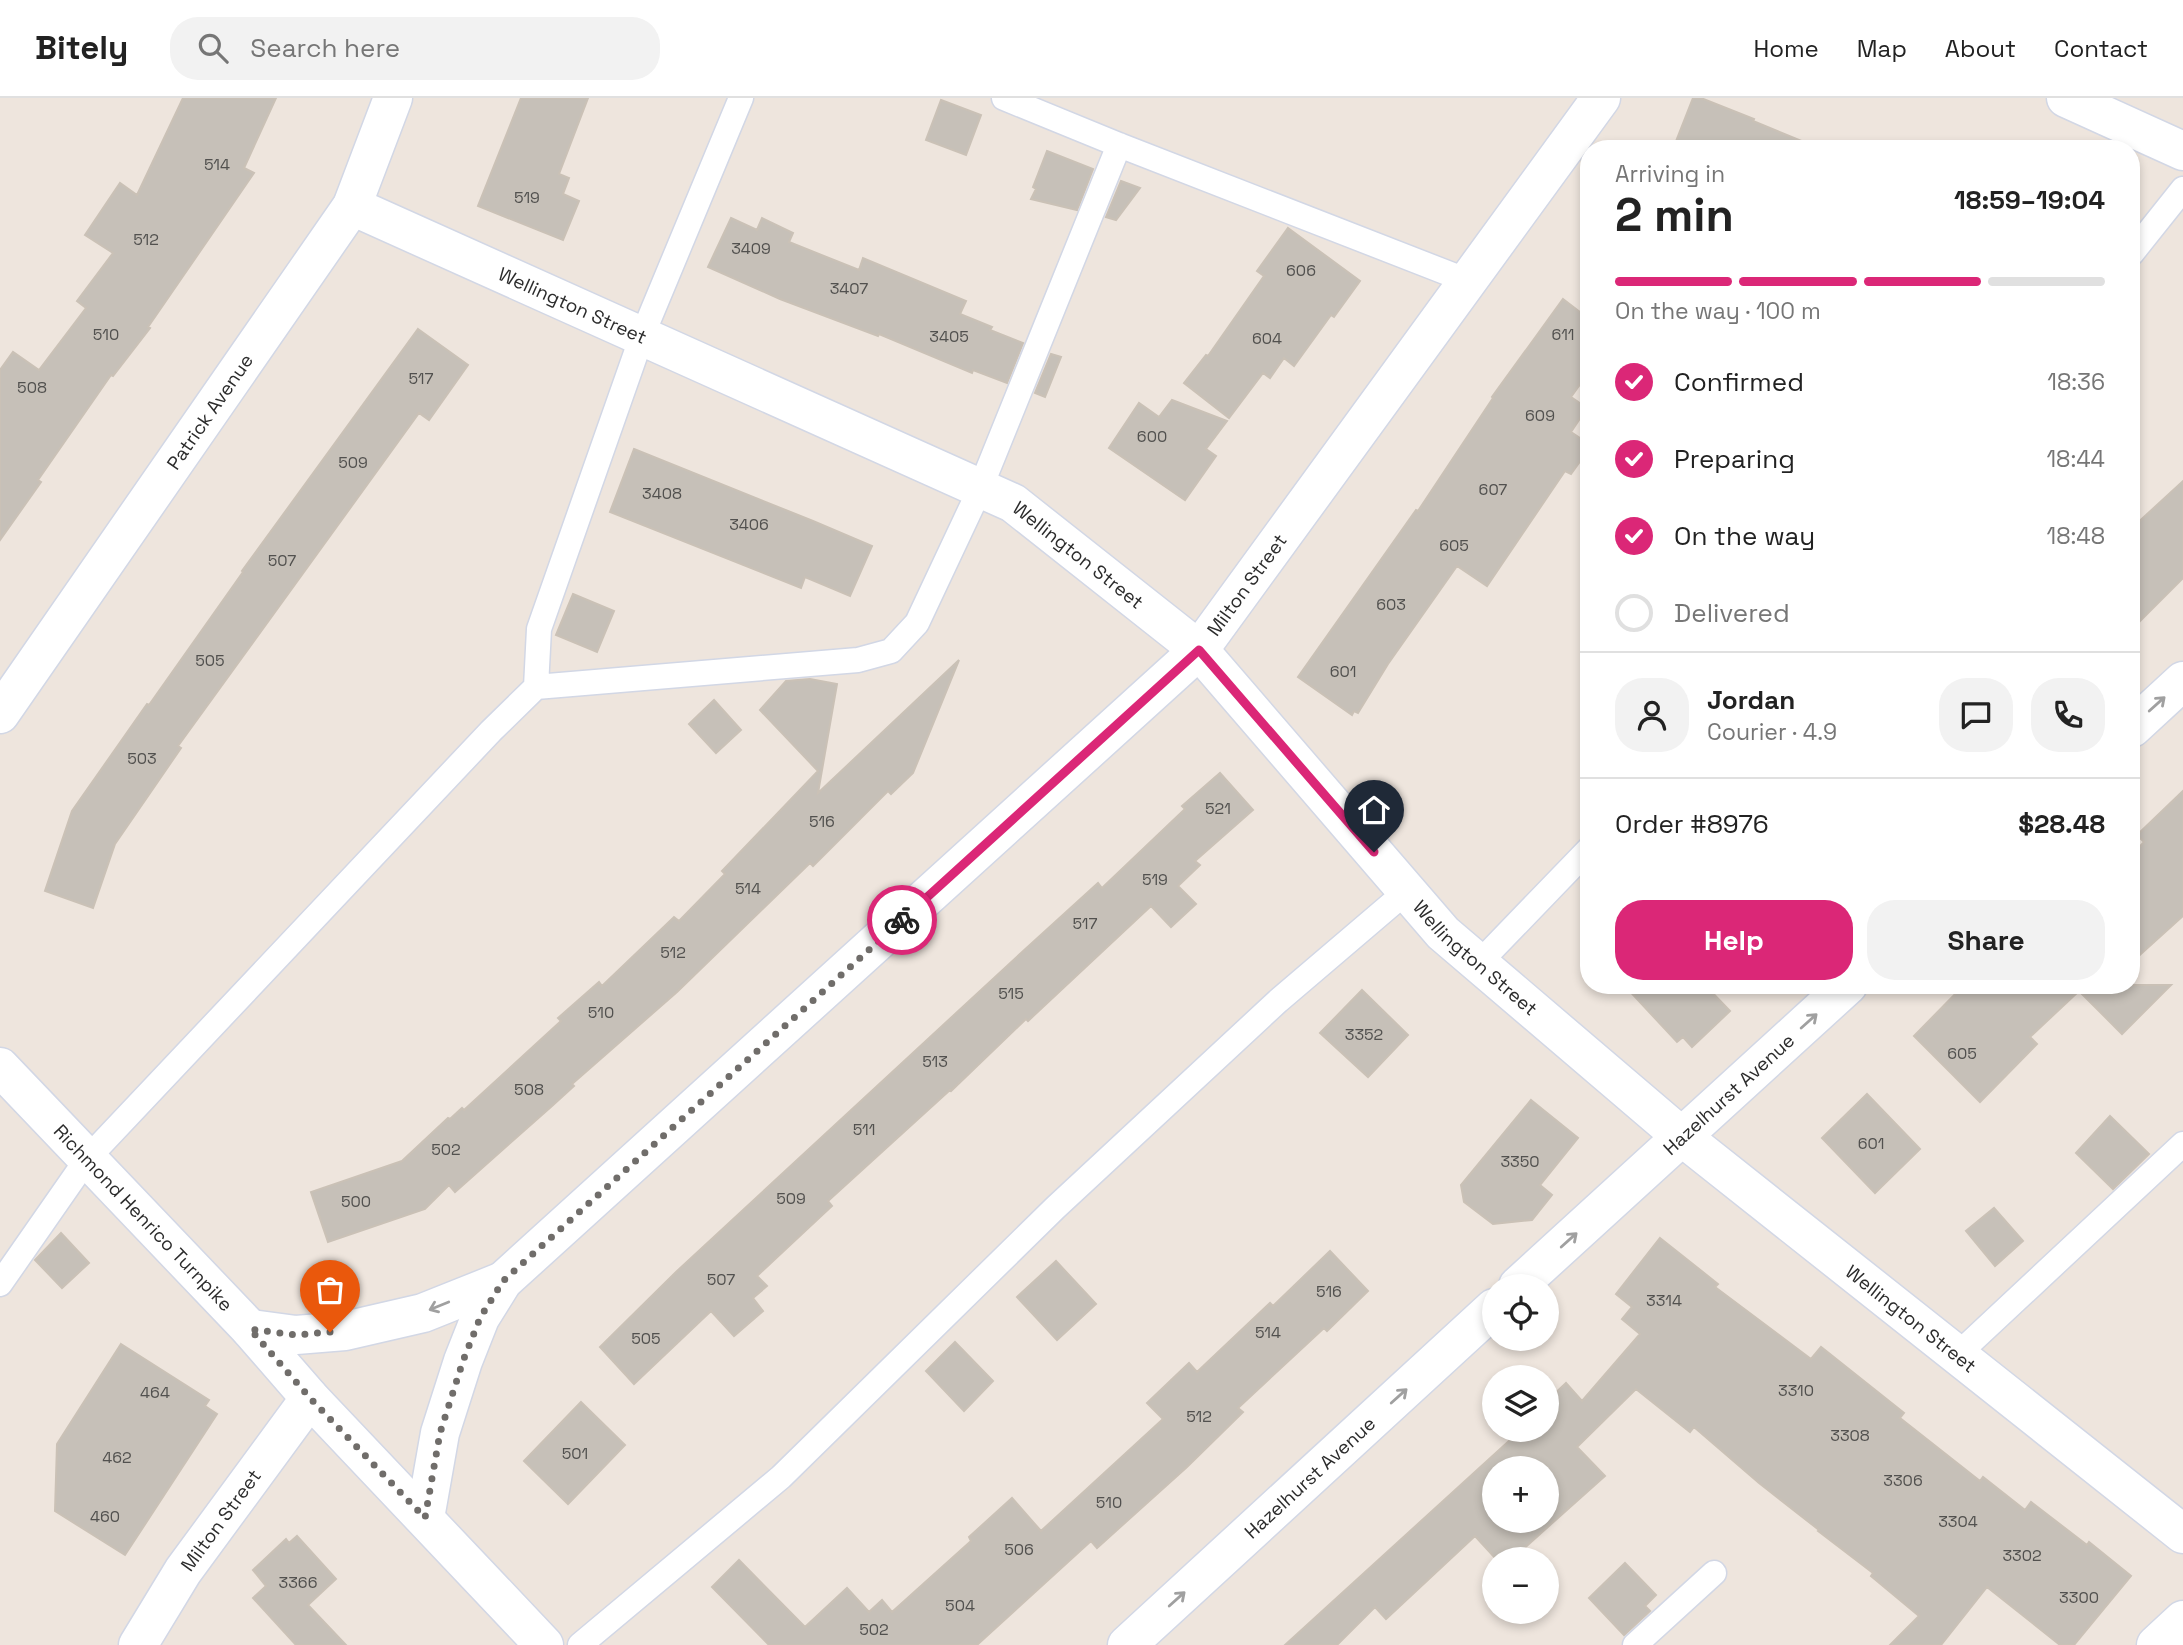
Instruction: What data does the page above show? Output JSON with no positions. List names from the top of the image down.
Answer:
{
  "streets": {
    "street": [
      "Wellington Street",
      "Patrick Avenue",
      "Milton Street",
      "Hazelhurst Avenue",
      "Richmond Henrico Turnpike"
    ]
  },
  "crossings": [
    ["Wellington Street", "Patrick Avenue"],
    ["Wellington Street", "Milton Street"],
    ["Wellington Street", "Hazelhurst Avenue"],
    ["Milton Street", "Richmond Henrico Turnpike"]
  ],
  "one_way": ["Hazelhurst Avenue"],
  "house_numbers": [
    "514",
    "519",
    "512",
    "3409",
    "606",
    "3407",
    "510",
    "611",
    "3405",
    "604",
    "517",
    "508",
    "609",
    "600",
    "509",
    "607",
    "3408",
    "3406",
    "605",
    "507",
    "603",
    "505",
    "601",
    "503",
    "521",
    "516",
    "519",
    "514",
    "517",
    "512",
    "515",
    "510",
    "3352",
    "605",
    "513",
    "508",
    "511",
    "601",
    "502",
    "3350",
    "509",
    "500",
    "507",
    "516",
    "3314",
    "514",
    "505",
    "3310",
    "464",
    "512",
    "3308",
    "501",
    "462",
    "3306",
    "510",
    "460",
    "3304",
    "506",
    "3302",
    "3366",
    "3300",
    "504",
    "502"
  ],
  "page": {
    "header": "Bitely",
    "search": "Search here",
    "nav": [
      "Home",
      "Map",
      "About",
      "Contact"
    ],
    "heading": ["2 min", "Arriving in", "18:59–19:04"],
    "panel": [
      "Jordan",
      "Courier · 4.9",
      "Order #8976",
      "$28.48"
    ],
    "bar": "On the way · 100 m",
    "list": [
      ["Confirmed", "18:36"],
      ["Preparing", "18:44"],
      ["On the way", "18:48"],
      "Delivered"
    ],
    "buttons": ["Help", "Share"],
    "map_buttons": ["+", "−"]
  }
}
